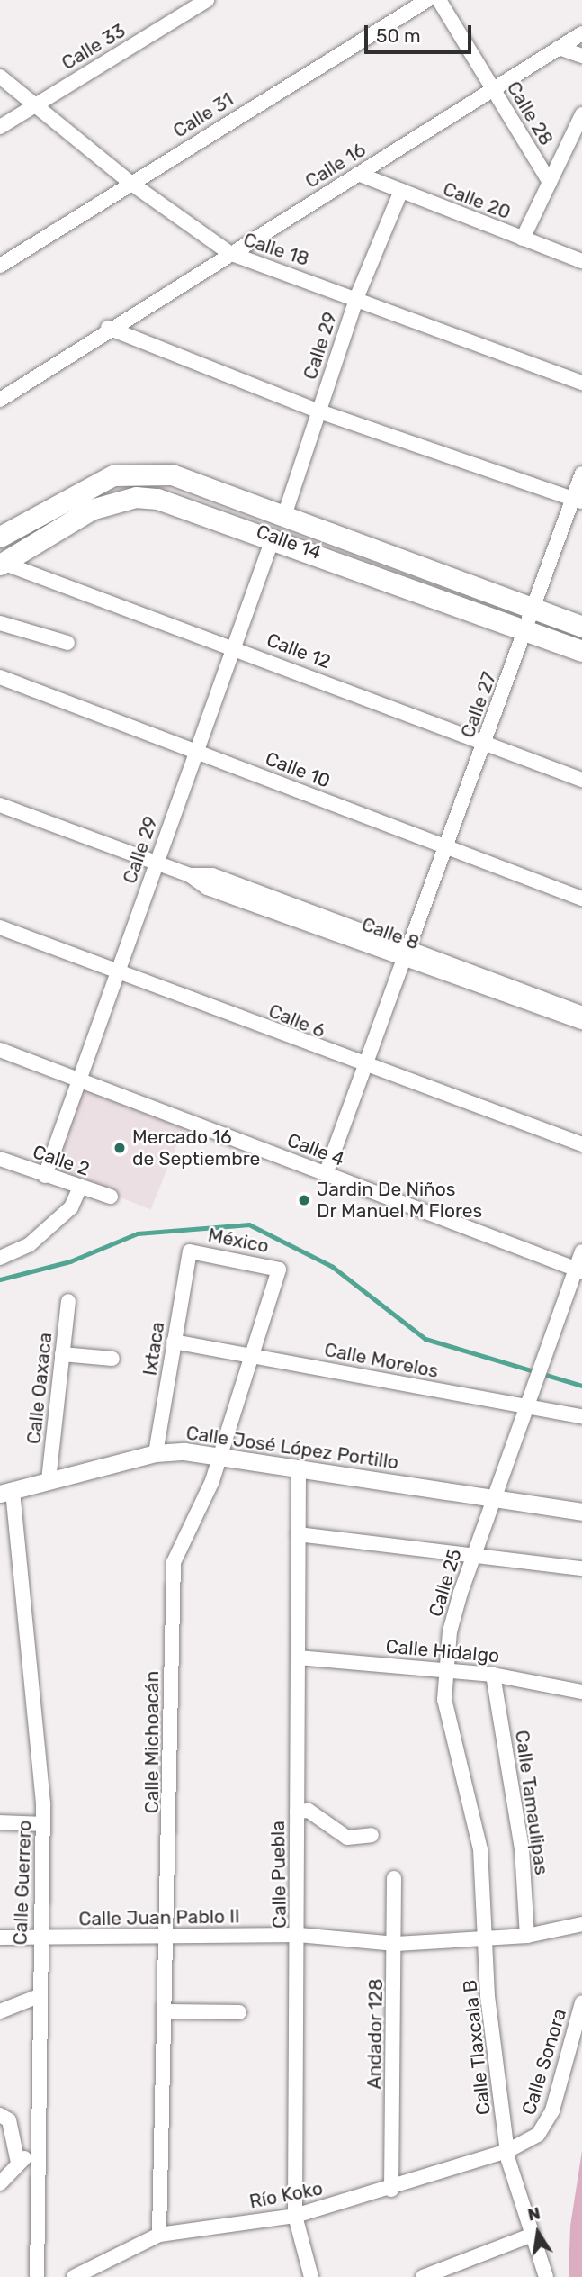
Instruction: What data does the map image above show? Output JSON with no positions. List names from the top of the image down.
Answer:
{
  "streets": {
    "main road": ["Calle 14"],
    "street": [
      "Calle 33",
      "Calle 28",
      "Calle 31",
      "Calle 16",
      "Calle 20",
      "Calle 18",
      "Calle 29",
      "Calle 12",
      "Calle 27",
      "Calle 10",
      "Calle 8",
      "Calle 6",
      "Calle 4",
      "Calle 2",
      "México",
      "Ixtaca",
      "Calle Morelos",
      "Calle Oaxaca",
      "Calle José López Portillo",
      "Calle 25",
      "Calle Hidalgo",
      "Calle Michoacán",
      "Calle Tamaulipas",
      "Calle Puebla",
      "Calle Guerrero",
      "Calle Juan Pablo II",
      "Andador 128",
      "Calle Tlaxcala B",
      "Calle Sonora",
      "Río Koko"
    ]
  },
  "crossings": [
    ["Calle 33", "Calle 18"],
    ["Calle 28", "Calle 16"],
    ["Calle 31", "Calle 18"],
    ["Calle 16", "Calle 20"],
    ["Calle 16", "Calle 18"],
    ["Calle 20", "Calle 29"],
    ["Calle 18", "Calle 29"],
    ["Calle 29", "Calle 14"],
    ["Calle 29", "Calle 12"],
    ["Calle 29", "Calle 10"],
    ["Calle 29", "Calle 8"],
    ["Calle 29", "Calle 6"],
    ["Calle 29", "Calle 4"],
    ["Calle 29", "Calle 2"],
    ["Calle 14", "Calle 12"],
    ["Calle 14", "Calle 27"],
    ["Calle 12", "Calle 27"],
    ["Calle 27", "Calle 10"],
    ["Calle 27", "Calle 8"],
    ["Calle 27", "Calle 6"],
    ["Calle 27", "Calle 4"],
    ["Calle 4", "Calle 25"],
    ["México", "Ixtaca"],
    ["México", "Calle Michoacán"],
    ["Ixtaca", "Calle Morelos"],
    ["Ixtaca", "Calle José López Portillo"],
    ["Calle Morelos", "Calle 25"],
    ["Calle Morelos", "Calle Michoacán"],
    ["Calle Oaxaca", "Calle José López Portillo"],
    ["Calle José López Portillo", "Calle 25"],
    ["Calle José López Portillo", "Calle Michoacán"],
    ["Calle José López Portillo", "Calle Puebla"],
    ["Calle José López Portillo", "Calle Guerrero"],
    ["Calle 25", "Calle Hidalgo"],
    ["Calle 25", "Calle Juan Pablo II"],
    ["Calle 25", "Calle Tlaxcala B"],
    ["Calle Hidalgo", "Calle Tamaulipas"],
    ["Calle Hidalgo", "Calle Puebla"],
    ["Calle Michoacán", "Calle Juan Pablo II"],
    ["Calle Michoacán", "Río Koko"],
    ["Calle Tamaulipas", "Calle Juan Pablo II"],
    ["Calle Puebla", "Calle Juan Pablo II"],
    ["Calle Puebla", "Río Koko"],
    ["Calle Guerrero", "Calle Juan Pablo II"],
    ["Calle Juan Pablo II", "Andador 128"],
    ["Calle Juan Pablo II", "Calle Tlaxcala B"],
    ["Andador 128", "Río Koko"],
    ["Calle Tlaxcala B", "Calle Sonora"],
    ["Calle Tlaxcala B", "Río Koko"],
    ["Calle Sonora", "Río Koko"]
  ],
  "places": ["Mercado 16 de Septiembre", "Jardin De Niños Dr Manuel M Flores"],
  "scale_bar": "50 m",
  "north": "top"
}
